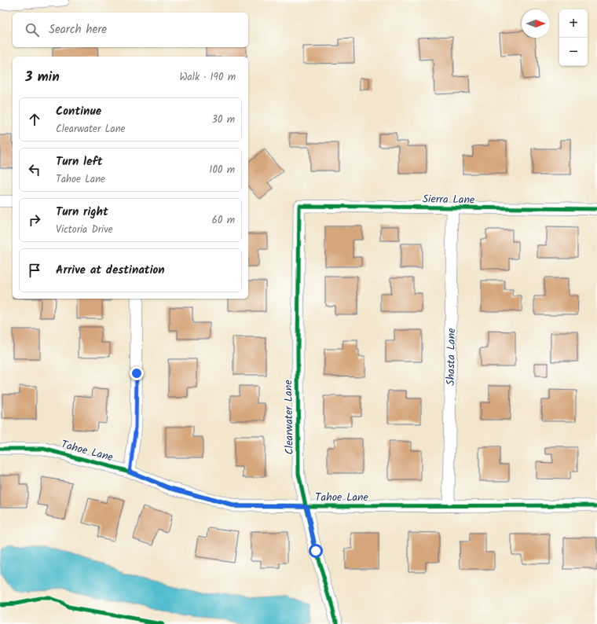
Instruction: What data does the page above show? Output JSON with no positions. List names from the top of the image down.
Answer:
{
  "streets": {
    "street": [
      "Sierra Lane",
      "Shasta Lane",
      "Clearwater Lane",
      "Tahoe Lane"
    ]
  },
  "crossings": [
    ["Sierra Lane", "Shasta Lane"],
    ["Sierra Lane", "Clearwater Lane"],
    ["Shasta Lane", "Tahoe Lane"],
    ["Clearwater Lane", "Tahoe Lane"]
  ],
  "north": "right",
  "page": {
    "map_buttons": ["+", "−"],
    "search": "Search here",
    "heading": ["3 min", "Walk · 190 m"],
    "list": [
      ["Continue", "Clearwater Lane", "30 m"],
      ["Turn left", "Tahoe Lane", "100 m"],
      ["Turn right", "Victoria Drive", "60 m"],
      "Arrive at destination"
    ]
  }
}
